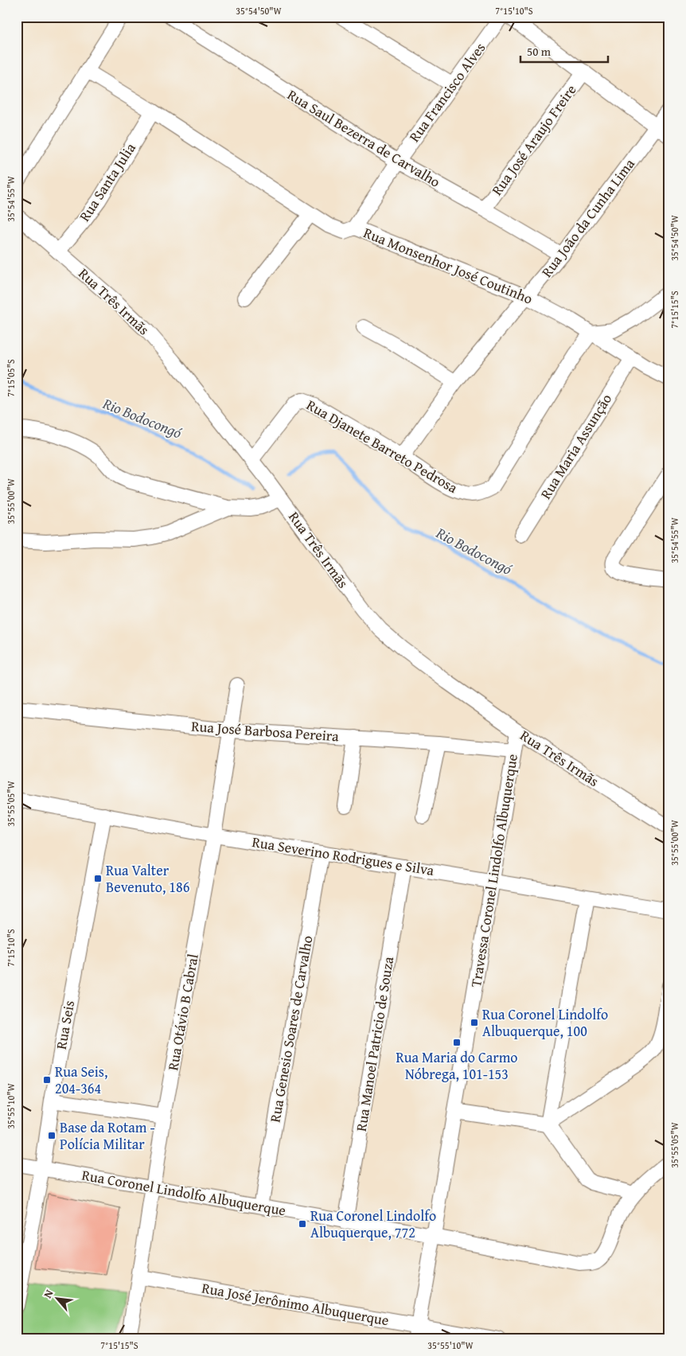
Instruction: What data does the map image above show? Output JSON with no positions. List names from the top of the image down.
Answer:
{
  "streets": {
    "street": [
      "Rua Francisco Alves",
      "Rua Saul Bezerra de Carvalho",
      "Rua José Araujo Freire",
      "Rua Santa Julia",
      "Rua João da Cunha Lima",
      "Rua Monsenhor José Coutinho",
      "Rua Três Irmãs",
      "Rua Djanete Barreto Pedrosa",
      "Rua Maria Assunção",
      "Rua José Barbosa Pereira",
      "Rua Severino Rodrigues e Silva",
      "Travessa Coronel Lindolfo Albuquerque",
      "Rua Otávio B Cabral",
      "Rua Seis",
      "Rua Genesio Soares de Carvalho",
      "Rua Manoel Patricio de Souza",
      "Rua Coronel Lindolfo Albuquerque",
      "Rua José Jerônimo Albuquerque"
    ]
  },
  "crossings": [
    ["Rua Francisco Alves", "Rua Saul Bezerra de Carvalho"],
    ["Rua Francisco Alves", "Rua Monsenhor José Coutinho"],
    ["Rua Saul Bezerra de Carvalho", "Rua José Araujo Freire"],
    ["Rua Saul Bezerra de Carvalho", "Rua João da Cunha Lima"],
    ["Rua Santa Julia", "Rua Monsenhor José Coutinho"],
    ["Rua Santa Julia", "Rua Três Irmãs"],
    ["Rua João da Cunha Lima", "Rua Monsenhor José Coutinho"],
    ["Rua João da Cunha Lima", "Rua Djanete Barreto Pedrosa"],
    ["Rua Monsenhor José Coutinho", "Rua Djanete Barreto Pedrosa"],
    ["Rua Monsenhor José Coutinho", "Rua Maria Assunção"],
    ["Rua Três Irmãs", "Rua Djanete Barreto Pedrosa"],
    ["Rua Três Irmãs", "Travessa Coronel Lindolfo Albuquerque"],
    ["Rua José Barbosa Pereira", "Travessa Coronel Lindolfo Albuquerque"],
    ["Rua José Barbosa Pereira", "Rua Otávio B Cabral"],
    ["Rua Severino Rodrigues e Silva", "Travessa Coronel Lindolfo Albuquerque"],
    ["Rua Severino Rodrigues e Silva", "Rua Otávio B Cabral"],
    ["Rua Severino Rodrigues e Silva", "Rua Seis"],
    ["Rua Severino Rodrigues e Silva", "Rua Genesio Soares de Carvalho"],
    ["Rua Severino Rodrigues e Silva", "Rua Manoel Patricio de Souza"],
    ["Travessa Coronel Lindolfo Albuquerque", "Rua Coronel Lindolfo Albuquerque"],
    ["Travessa Coronel Lindolfo Albuquerque", "Rua José Jerônimo Albuquerque"],
    ["Rua Otávio B Cabral", "Rua Coronel Lindolfo Albuquerque"],
    ["Rua Otávio B Cabral", "Rua José Jerônimo Albuquerque"],
    ["Rua Seis", "Rua Coronel Lindolfo Albuquerque"],
    ["Rua Genesio Soares de Carvalho", "Rua Coronel Lindolfo Albuquerque"],
    ["Rua Manoel Patricio de Souza", "Rua Coronel Lindolfo Albuquerque"]
  ],
  "water": ["Rio Bodocongó"],
  "places": {
    "transit": [
      "Rua Valter Bevenuto, 186",
      "Rua Coronel Lindolfo Albuquerque, 100",
      "Rua Maria do Carmo Nóbrega, 101-153",
      "Rua Seis, 204-364",
      "Base da Rotam - Polícia Militar",
      "Rua Coronel Lindolfo Albuquerque, 772"
    ]
  },
  "scale_bar": "50 m",
  "north": "top left",
  "coordinates": [
    "35°54'50\"W",
    "7°15'10\"S",
    "35°54'55\"W",
    "7°15'15\"S",
    "7°15'05\"S",
    "35°55'00\"W",
    "35°55'05\"W",
    "35°55'10\"W"
  ]
}
